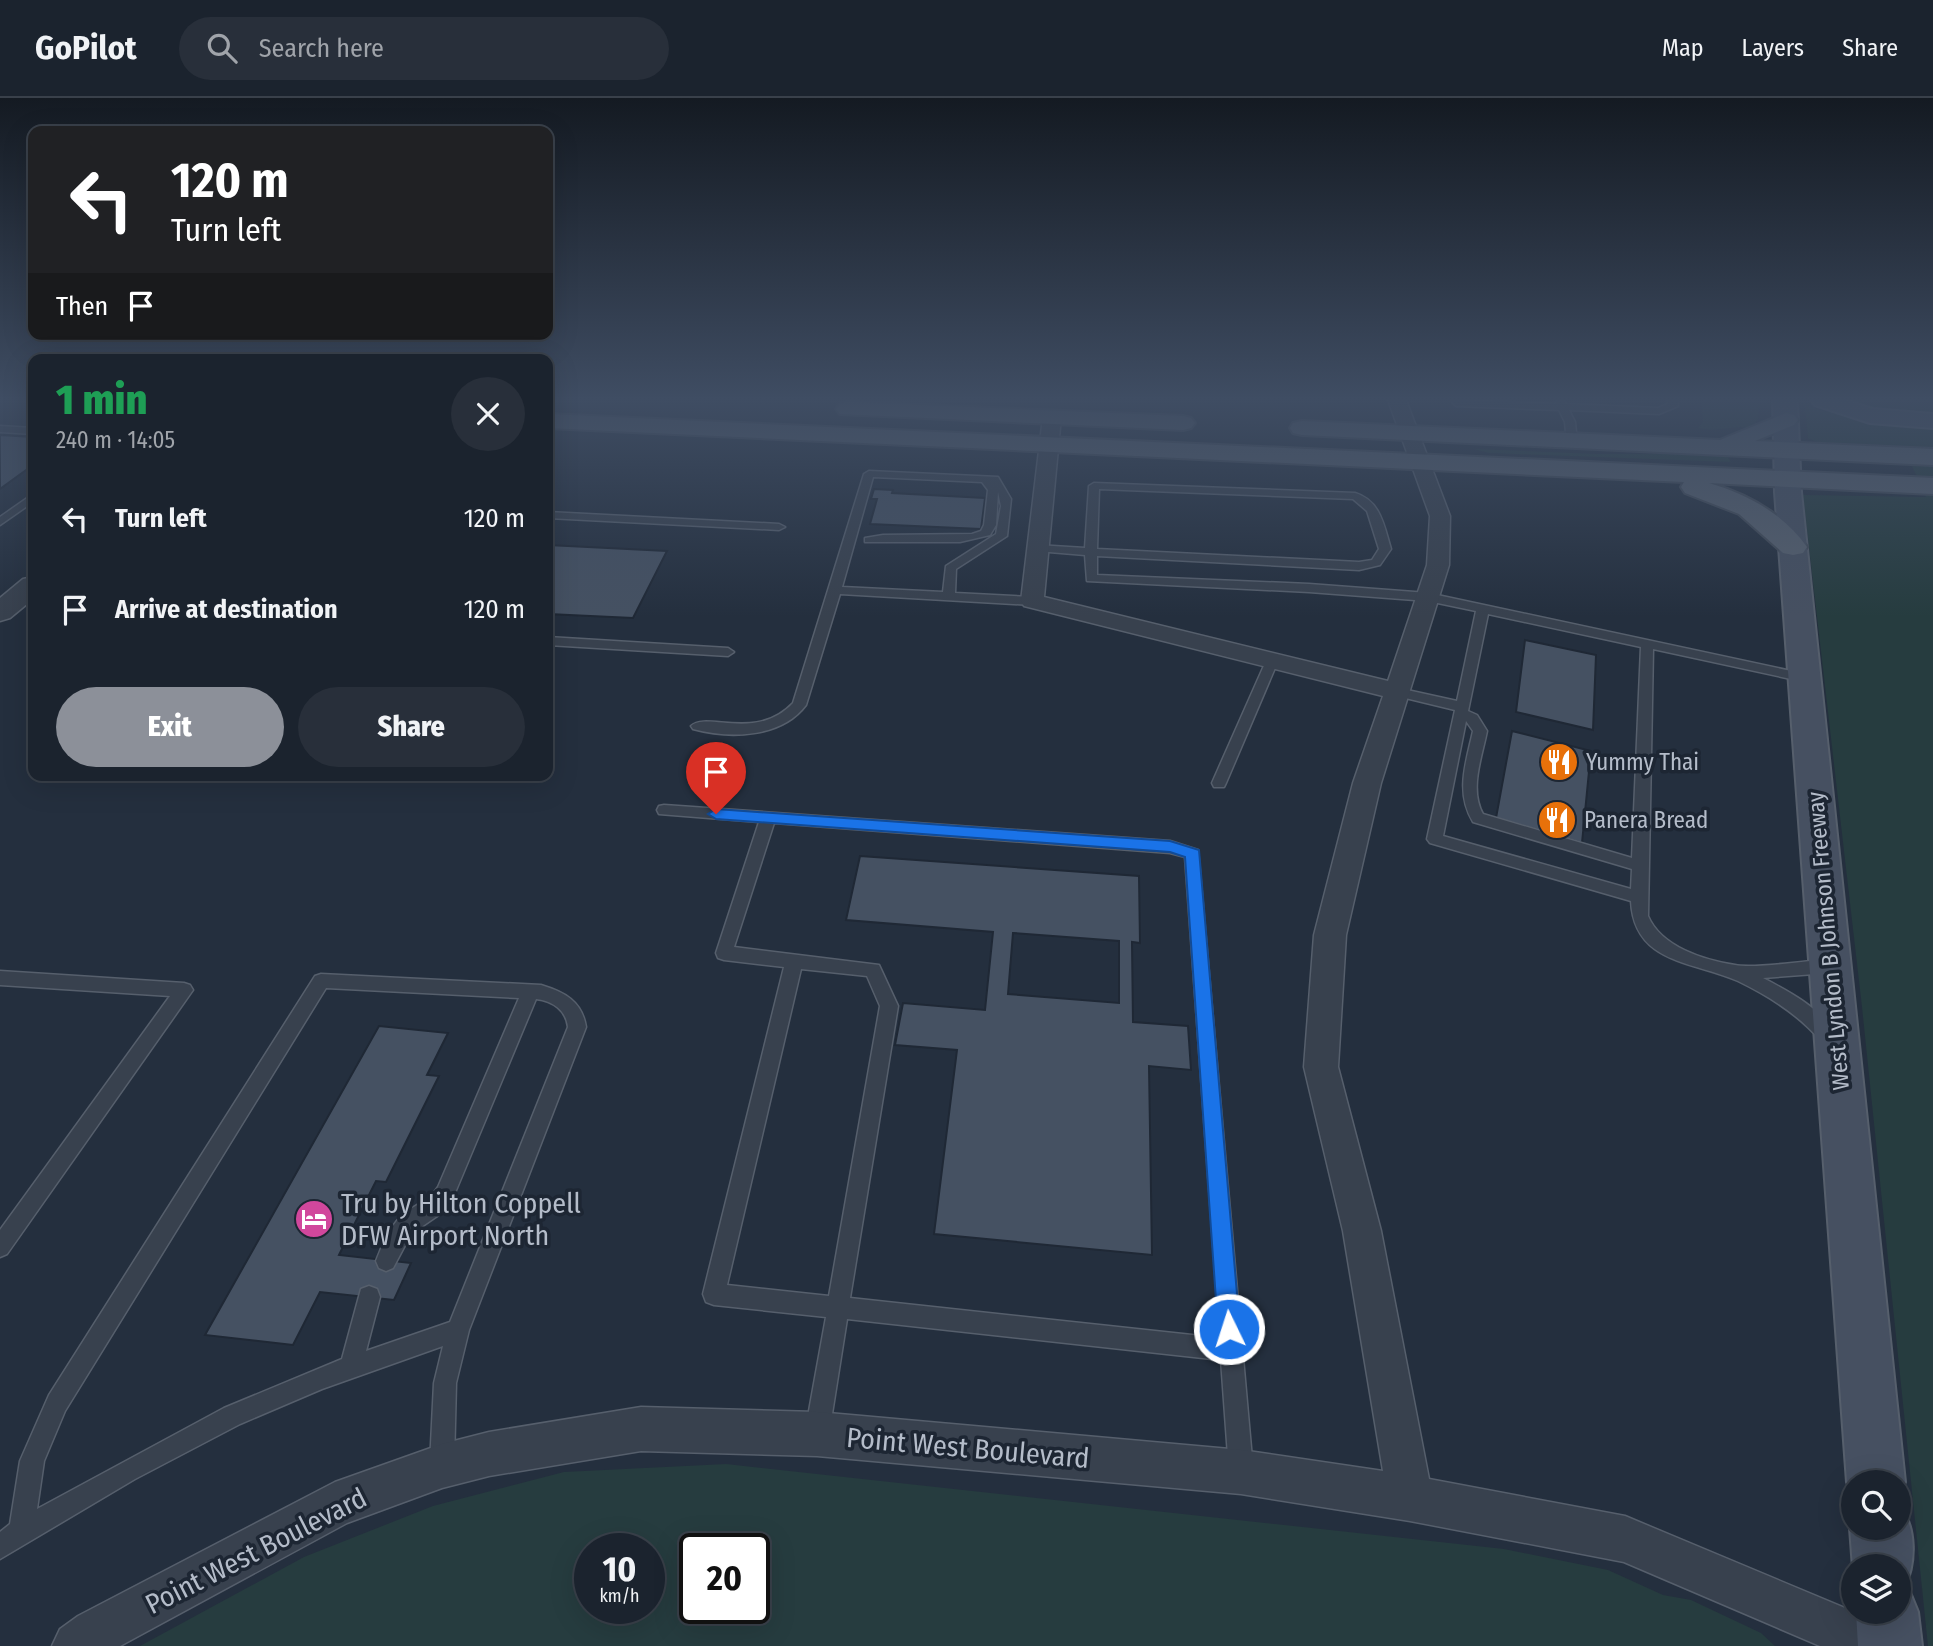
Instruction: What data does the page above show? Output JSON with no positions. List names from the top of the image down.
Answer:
{
  "streets": {
    "main road": ["West Lyndon B Johnson Freeway"],
    "street": ["Point West Boulevard"]
  },
  "places": {
    "restaurant": ["Yummy Thai", "Panera Bread"],
    "hotel": ["Tru by Hilton Coppell DFW Airport North"]
  },
  "page": {
    "header": "GoPilot",
    "search": "Search here",
    "nav": ["Map", "Layers", "Share"],
    "turn": ["120 m", "Turn left"],
    "then": "Then",
    "heading": ["1 min", "240 m · 14:05"],
    "list": [
      {
        "name": "Turn left",
        "value": "120 m"
      },
      {
        "name": "Arrive at destination",
        "value": "120 m"
      }
    ],
    "buttons": ["Exit", "Share"],
    "speed": "10 km/h",
    "limit": "20"
  }
}
